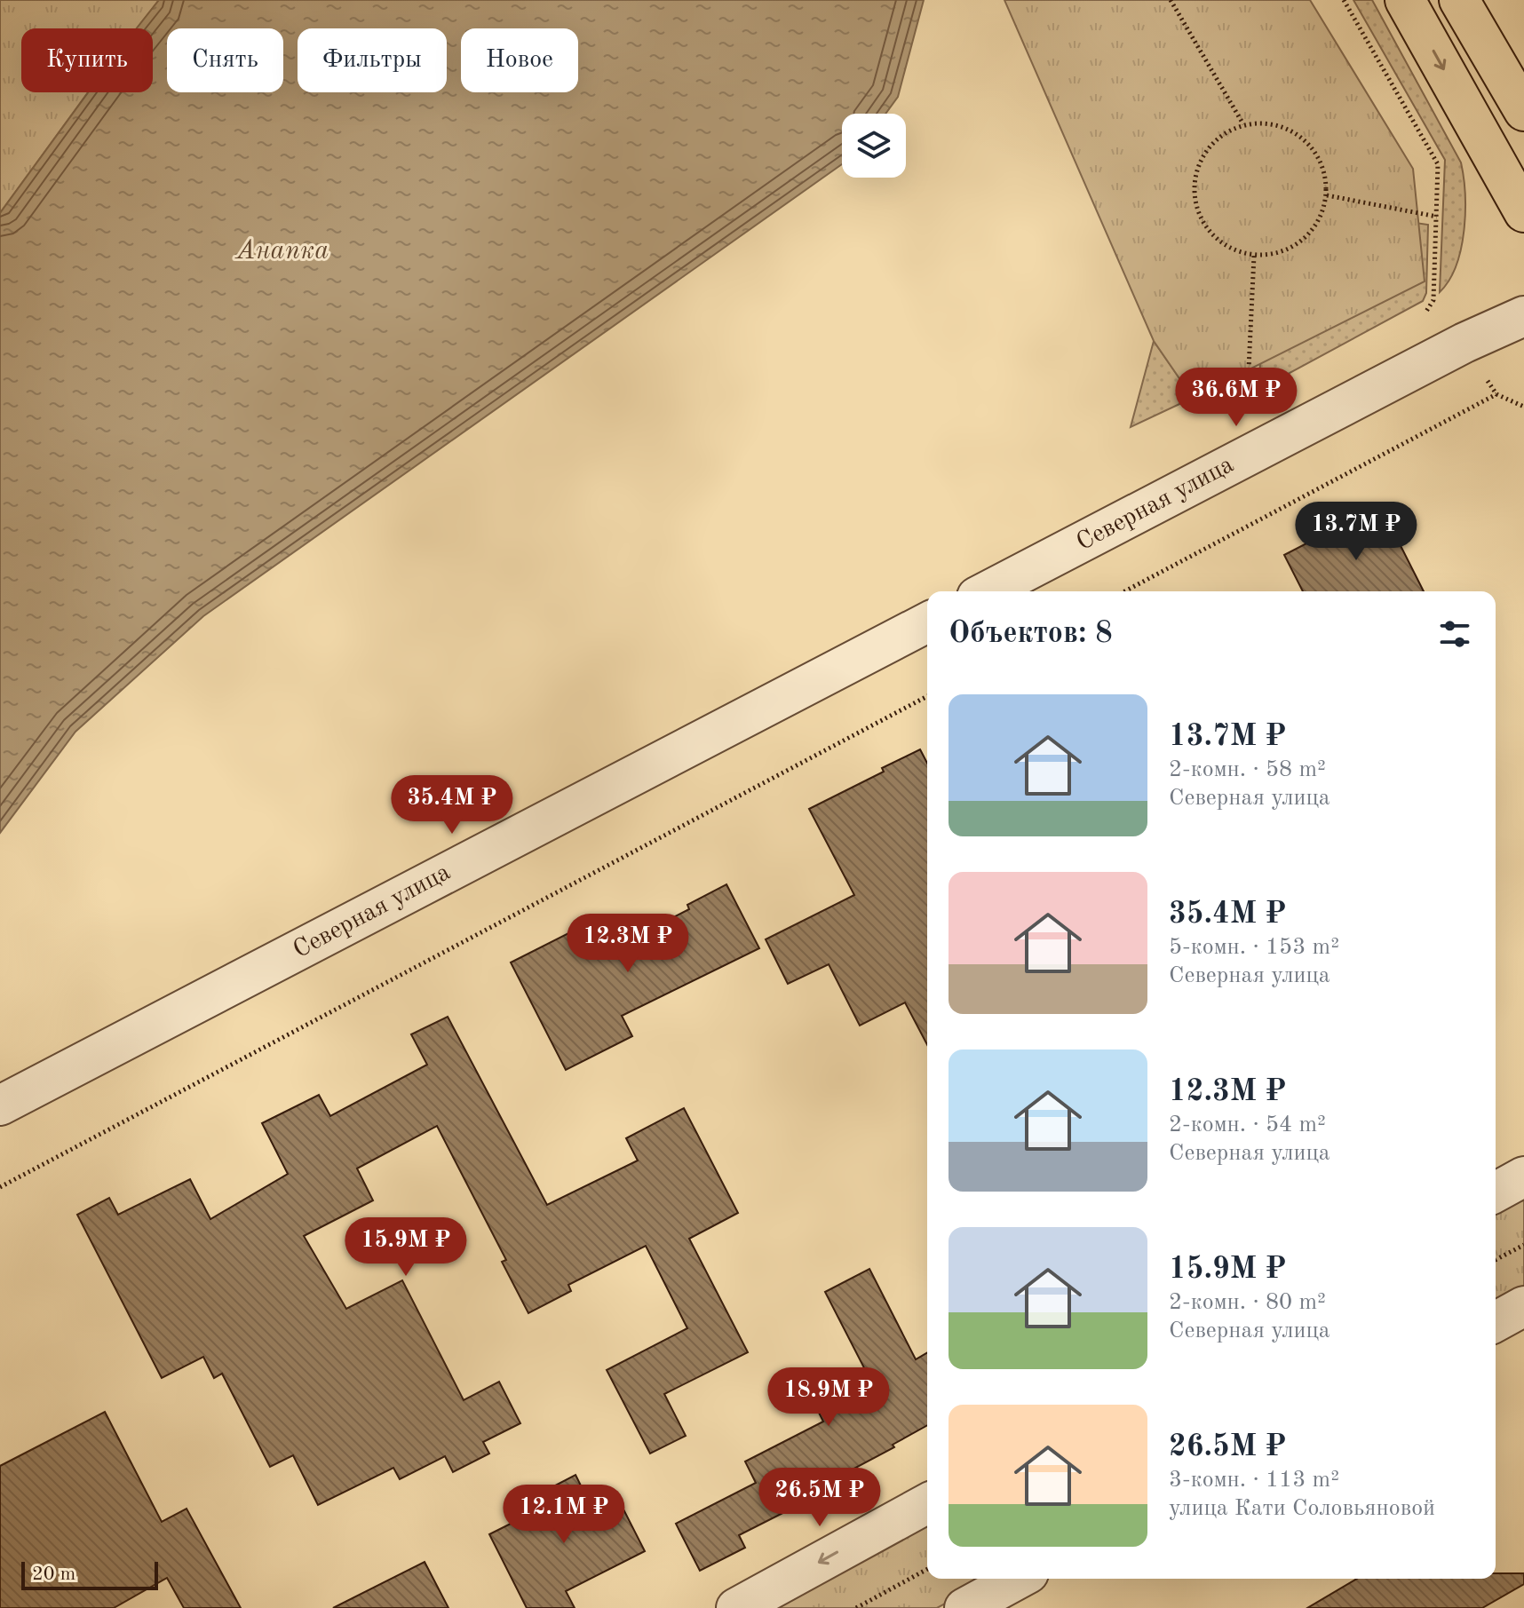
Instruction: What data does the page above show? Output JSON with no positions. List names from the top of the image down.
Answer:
{
  "streets": {
    "street": ["Северная улица"]
  },
  "water": ["Анапка"],
  "scale_bar": "20 m",
  "page": {
    "chip": [
      "Купить",
      "Снять",
      "Фильтры",
      "Новое"
    ],
    "price": [
      "36.6M ₽",
      "13.7M ₽",
      "35.4M ₽",
      "12.3M ₽",
      "15.9M ₽",
      "18.9M ₽",
      "26.5M ₽",
      "12.1M ₽"
    ],
    "heading": "Объектов: 8",
    "list": [
      {
        "name": "13.7M ₽",
        "note": "2-комн. · 58 m² · Северная улица"
      },
      {
        "name": "35.4M ₽",
        "note": "5-комн. · 153 m² · Северная улица"
      },
      {
        "name": "12.3M ₽",
        "note": "2-комн. · 54 m² · Северная улица"
      },
      {
        "name": "15.9M ₽",
        "note": "2-комн. · 80 m² · Северная улица"
      },
      {
        "name": "26.5M ₽",
        "note": "3-комн. · 113 m² · улица Кати Соловьяновой"
      }
    ],
    "scale": "20 m"
  }
}
